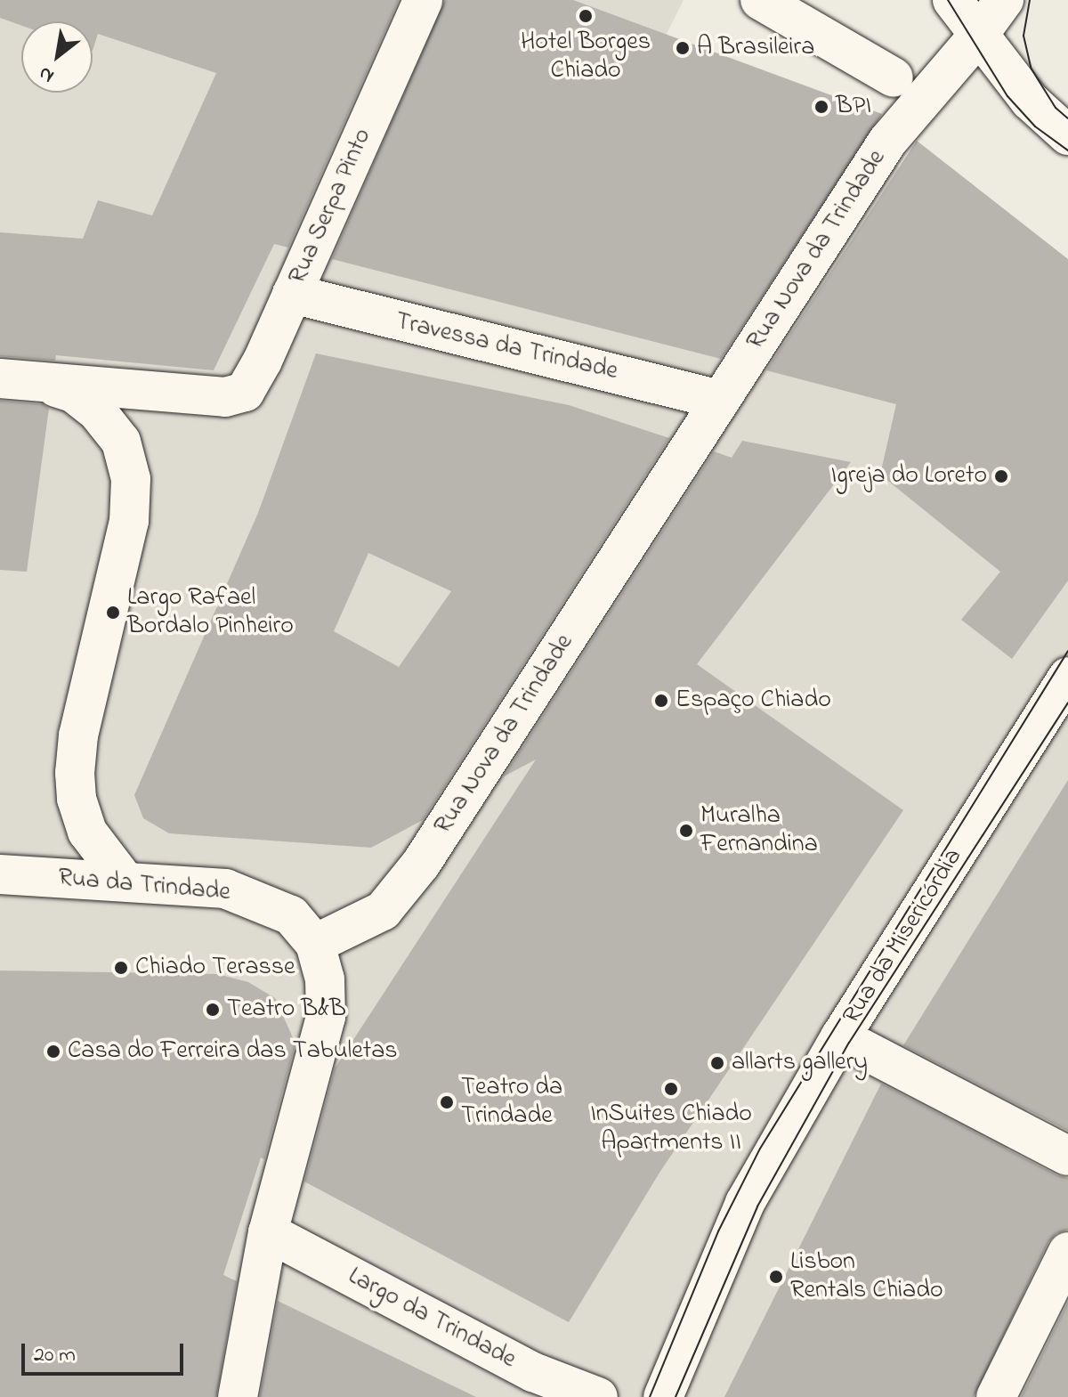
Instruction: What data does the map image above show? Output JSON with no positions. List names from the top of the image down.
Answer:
{
  "streets": {
    "street": [
      "Rua Serpa Pinto",
      "Rua Nova da Trindade",
      "Travessa da Trindade",
      "Rua da Trindade",
      "Rua da Misericórdia",
      "Largo da Trindade"
    ]
  },
  "crossings": [
    ["Rua Serpa Pinto", "Travessa da Trindade"],
    ["Rua Nova da Trindade", "Travessa da Trindade"],
    ["Rua Nova da Trindade", "Rua da Trindade"]
  ],
  "places": [
    "Hotel Borges Chiado",
    "A Brasileira",
    "BPI",
    "Igreja do Loreto",
    "Largo Rafael Bordalo Pinheiro",
    "Espaço Chiado",
    "Muralha Fernandina",
    "Chiado Terasse",
    "Teatro B&B",
    "Casa do Ferreira das Tabuletas",
    "allarts gallery",
    "InSuites Chiado Apartments II",
    "Teatro da Trindade",
    "Lisbon Rentals Chiado"
  ],
  "scale_bar": "20 m",
  "north": "bottom left"
}
